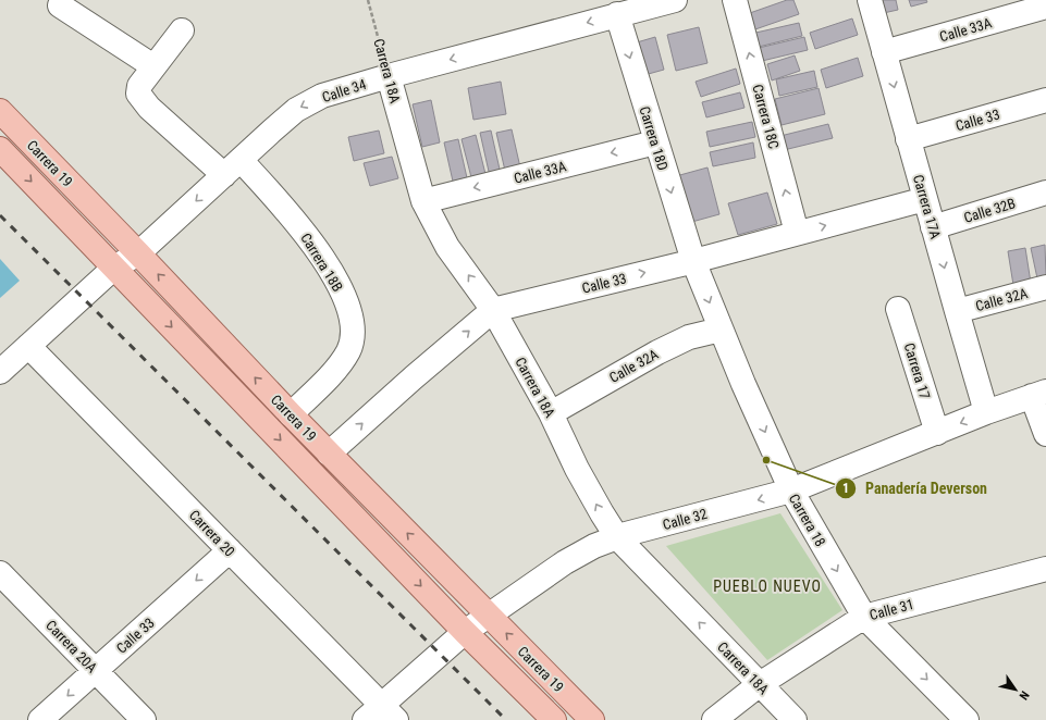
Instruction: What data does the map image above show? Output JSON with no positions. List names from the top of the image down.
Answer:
{
  "streets": {
    "main road": ["Carrera 19"],
    "street": [
      "Calle 33A",
      "Carrera 18A",
      "Calle 34",
      "Carrera 18C",
      "Calle 33",
      "Carrera 18D",
      "Carrera 17A",
      "Calle 32B",
      "Carrera 18B",
      "Calle 32A",
      "Carrera 17",
      "Calle 32",
      "Carrera 18",
      "Carrera 20",
      "Calle 31",
      "Carrera 20A"
    ]
  },
  "crossings": [
    ["Calle 33A", "Carrera 18A"],
    ["Calle 33A", "Carrera 18D"],
    ["Calle 33A", "Carrera 17A"],
    ["Carrera 18A", "Calle 34"],
    ["Carrera 18A", "Calle 33"],
    ["Carrera 18A", "Calle 32A"],
    ["Carrera 18A", "Calle 32"],
    ["Carrera 18A", "Calle 31"],
    ["Calle 34", "Carrera 18D"],
    ["Calle 34", "Carrera 19"],
    ["Calle 34", "Carrera 18B"],
    ["Calle 34", "Carrera 20"],
    ["Carrera 18C", "Calle 33"],
    ["Calle 33", "Carrera 18D"],
    ["Calle 33", "Carrera 19"],
    ["Calle 33", "Carrera 17A"],
    ["Calle 33", "Carrera 18"],
    ["Calle 33", "Carrera 20"],
    ["Calle 33", "Carrera 20A"],
    ["Carrera 18D", "Carrera 18"],
    ["Carrera 19", "Carrera 18B"],
    ["Carrera 19", "Calle 32"],
    ["Carrera 17A", "Calle 32B"],
    ["Carrera 17A", "Calle 32A"],
    ["Carrera 17A", "Calle 32"],
    ["Calle 32A", "Carrera 18"],
    ["Carrera 17", "Calle 32"],
    ["Calle 32", "Carrera 18"],
    ["Calle 32", "Carrera 20"],
    ["Carrera 18", "Calle 31"]
  ],
  "one_way": [
    "Calle 33A",
    "Carrera 18A",
    "Calle 34",
    "Carrera 18C",
    "Carrera 18D",
    "Carrera 17A",
    "Carrera 18"
  ],
  "districts": ["PUEBLO NUEVO"],
  "places": ["Panadería Deverson"],
  "north": "bottom right"
}
